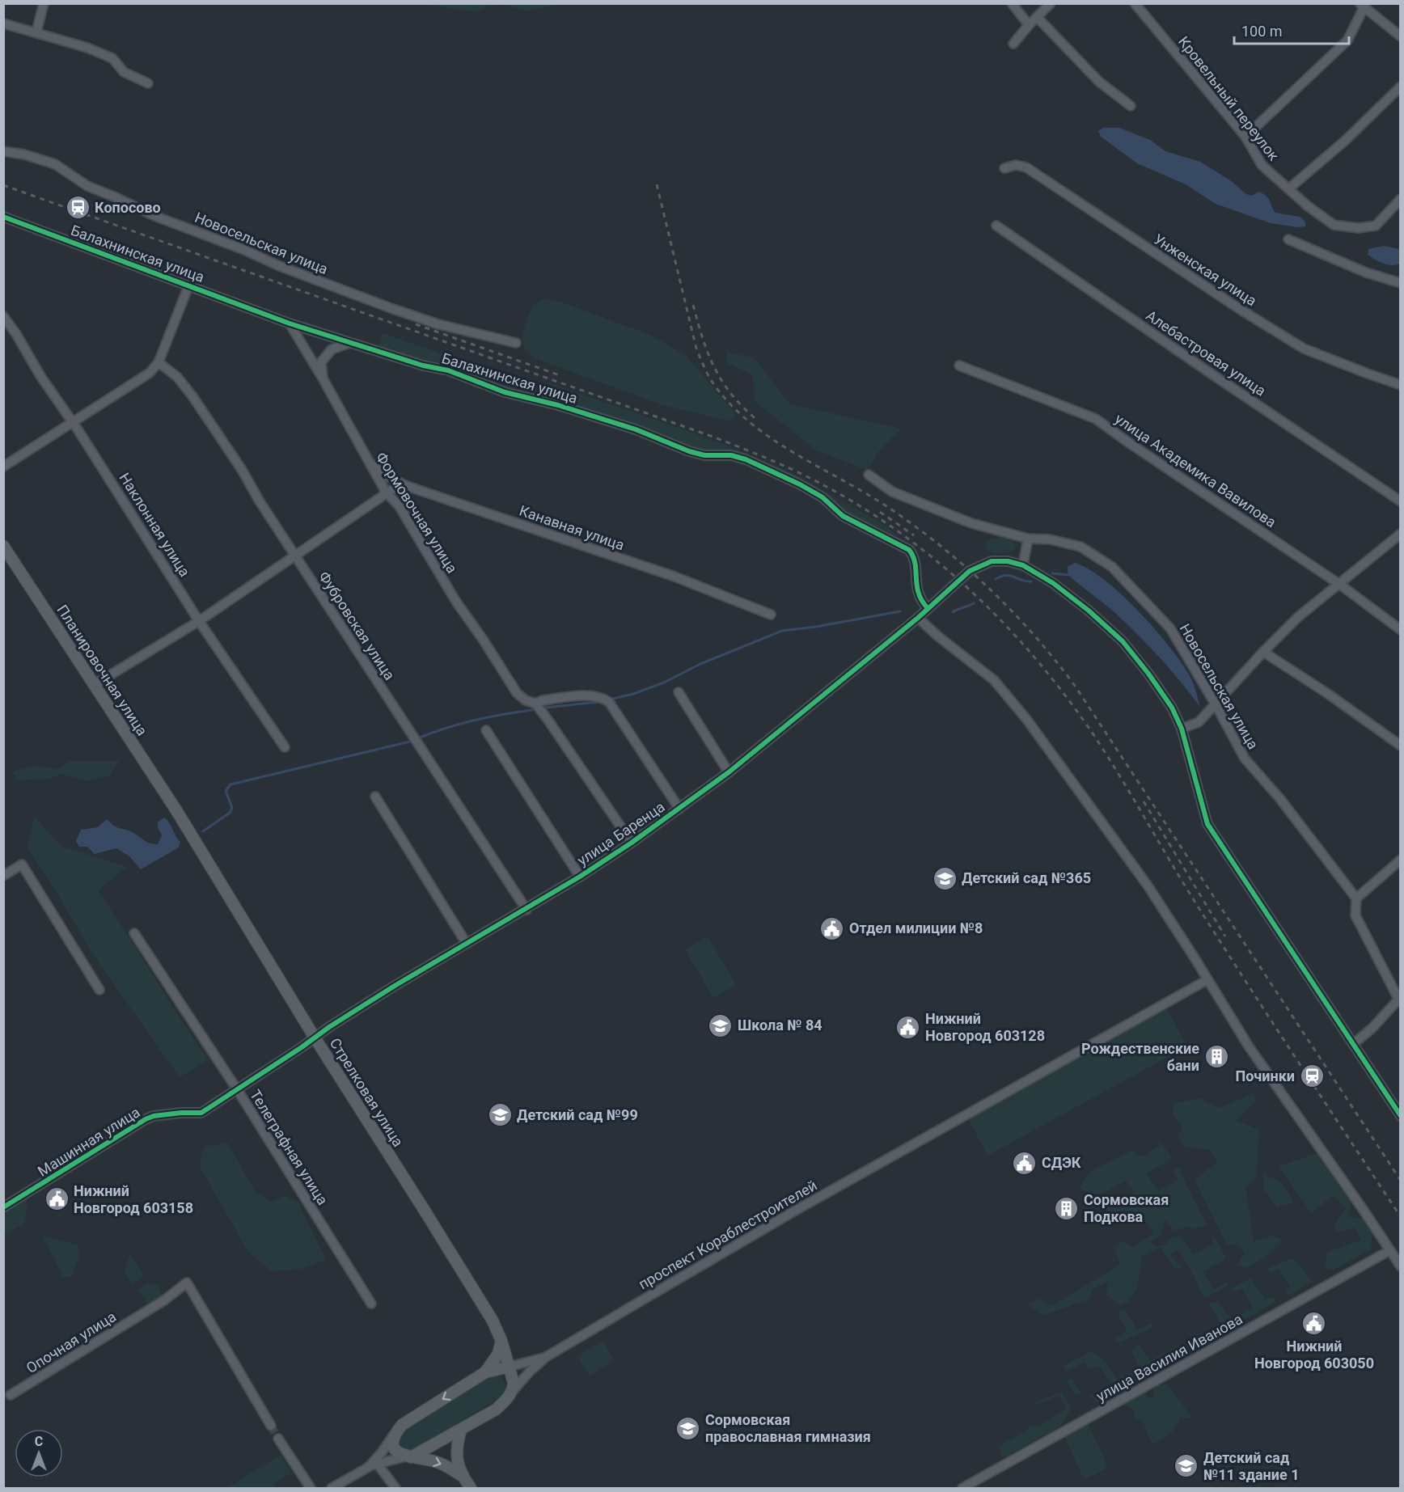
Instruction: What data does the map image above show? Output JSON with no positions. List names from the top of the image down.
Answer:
{
  "streets": {
    "main road": ["Планировочная улица", "Стрелковая улица"],
    "street": [
      "Кровельный переулок",
      "Новосельская улица",
      "Балахнинская улица",
      "Унженская улица",
      "Алебастровая улица",
      "улица Академика Вавилова",
      "Формовочная улица",
      "Наклонная улица",
      "Канавная улица",
      "Фубровская улица",
      "улица Баренца",
      "Машинная улица",
      "Телеграфная улица",
      "проспект Кораблестроителей",
      "Опочная улица",
      "улица Василия Иванова"
    ]
  },
  "crossings": [
    ["Балахнинская улица", "Формовочная улица"],
    ["Балахнинская улица", "улица Баренца"],
    ["Формовочная улица", "Канавная улица"],
    ["Формовочная улица", "улица Баренца"],
    ["Фубровская улица", "улица Баренца"],
    ["Планировочная улица", "Стрелковая улица"],
    ["улица Баренца", "Стрелковая улица"],
    ["улица Баренца", "Машинная улица"],
    ["Стрелковая улица", "Машинная улица"],
    ["Стрелковая улица", "проспект Кораблестроителей"],
    ["Машинная улица", "Телеграфная улица"]
  ],
  "places": {
    "station": ["Копосово", "Починки"],
    "school or university": [
      "Детский сад №365",
      "Школа № 84",
      "Детский сад №99",
      "Сормовская православная гимназия",
      "Детский сад №11 здание 1"
    ],
    "public building": [
      "Отдел милиции №8",
      "Нижний Новгород 603128",
      "СДЭК",
      "Нижний Новгород 603158",
      "Нижний Новгород 603050"
    ],
    "building": ["Рождественские бани", "Сормовская Подкова"]
  },
  "scale_bar": "100 m",
  "north": "top"
}
